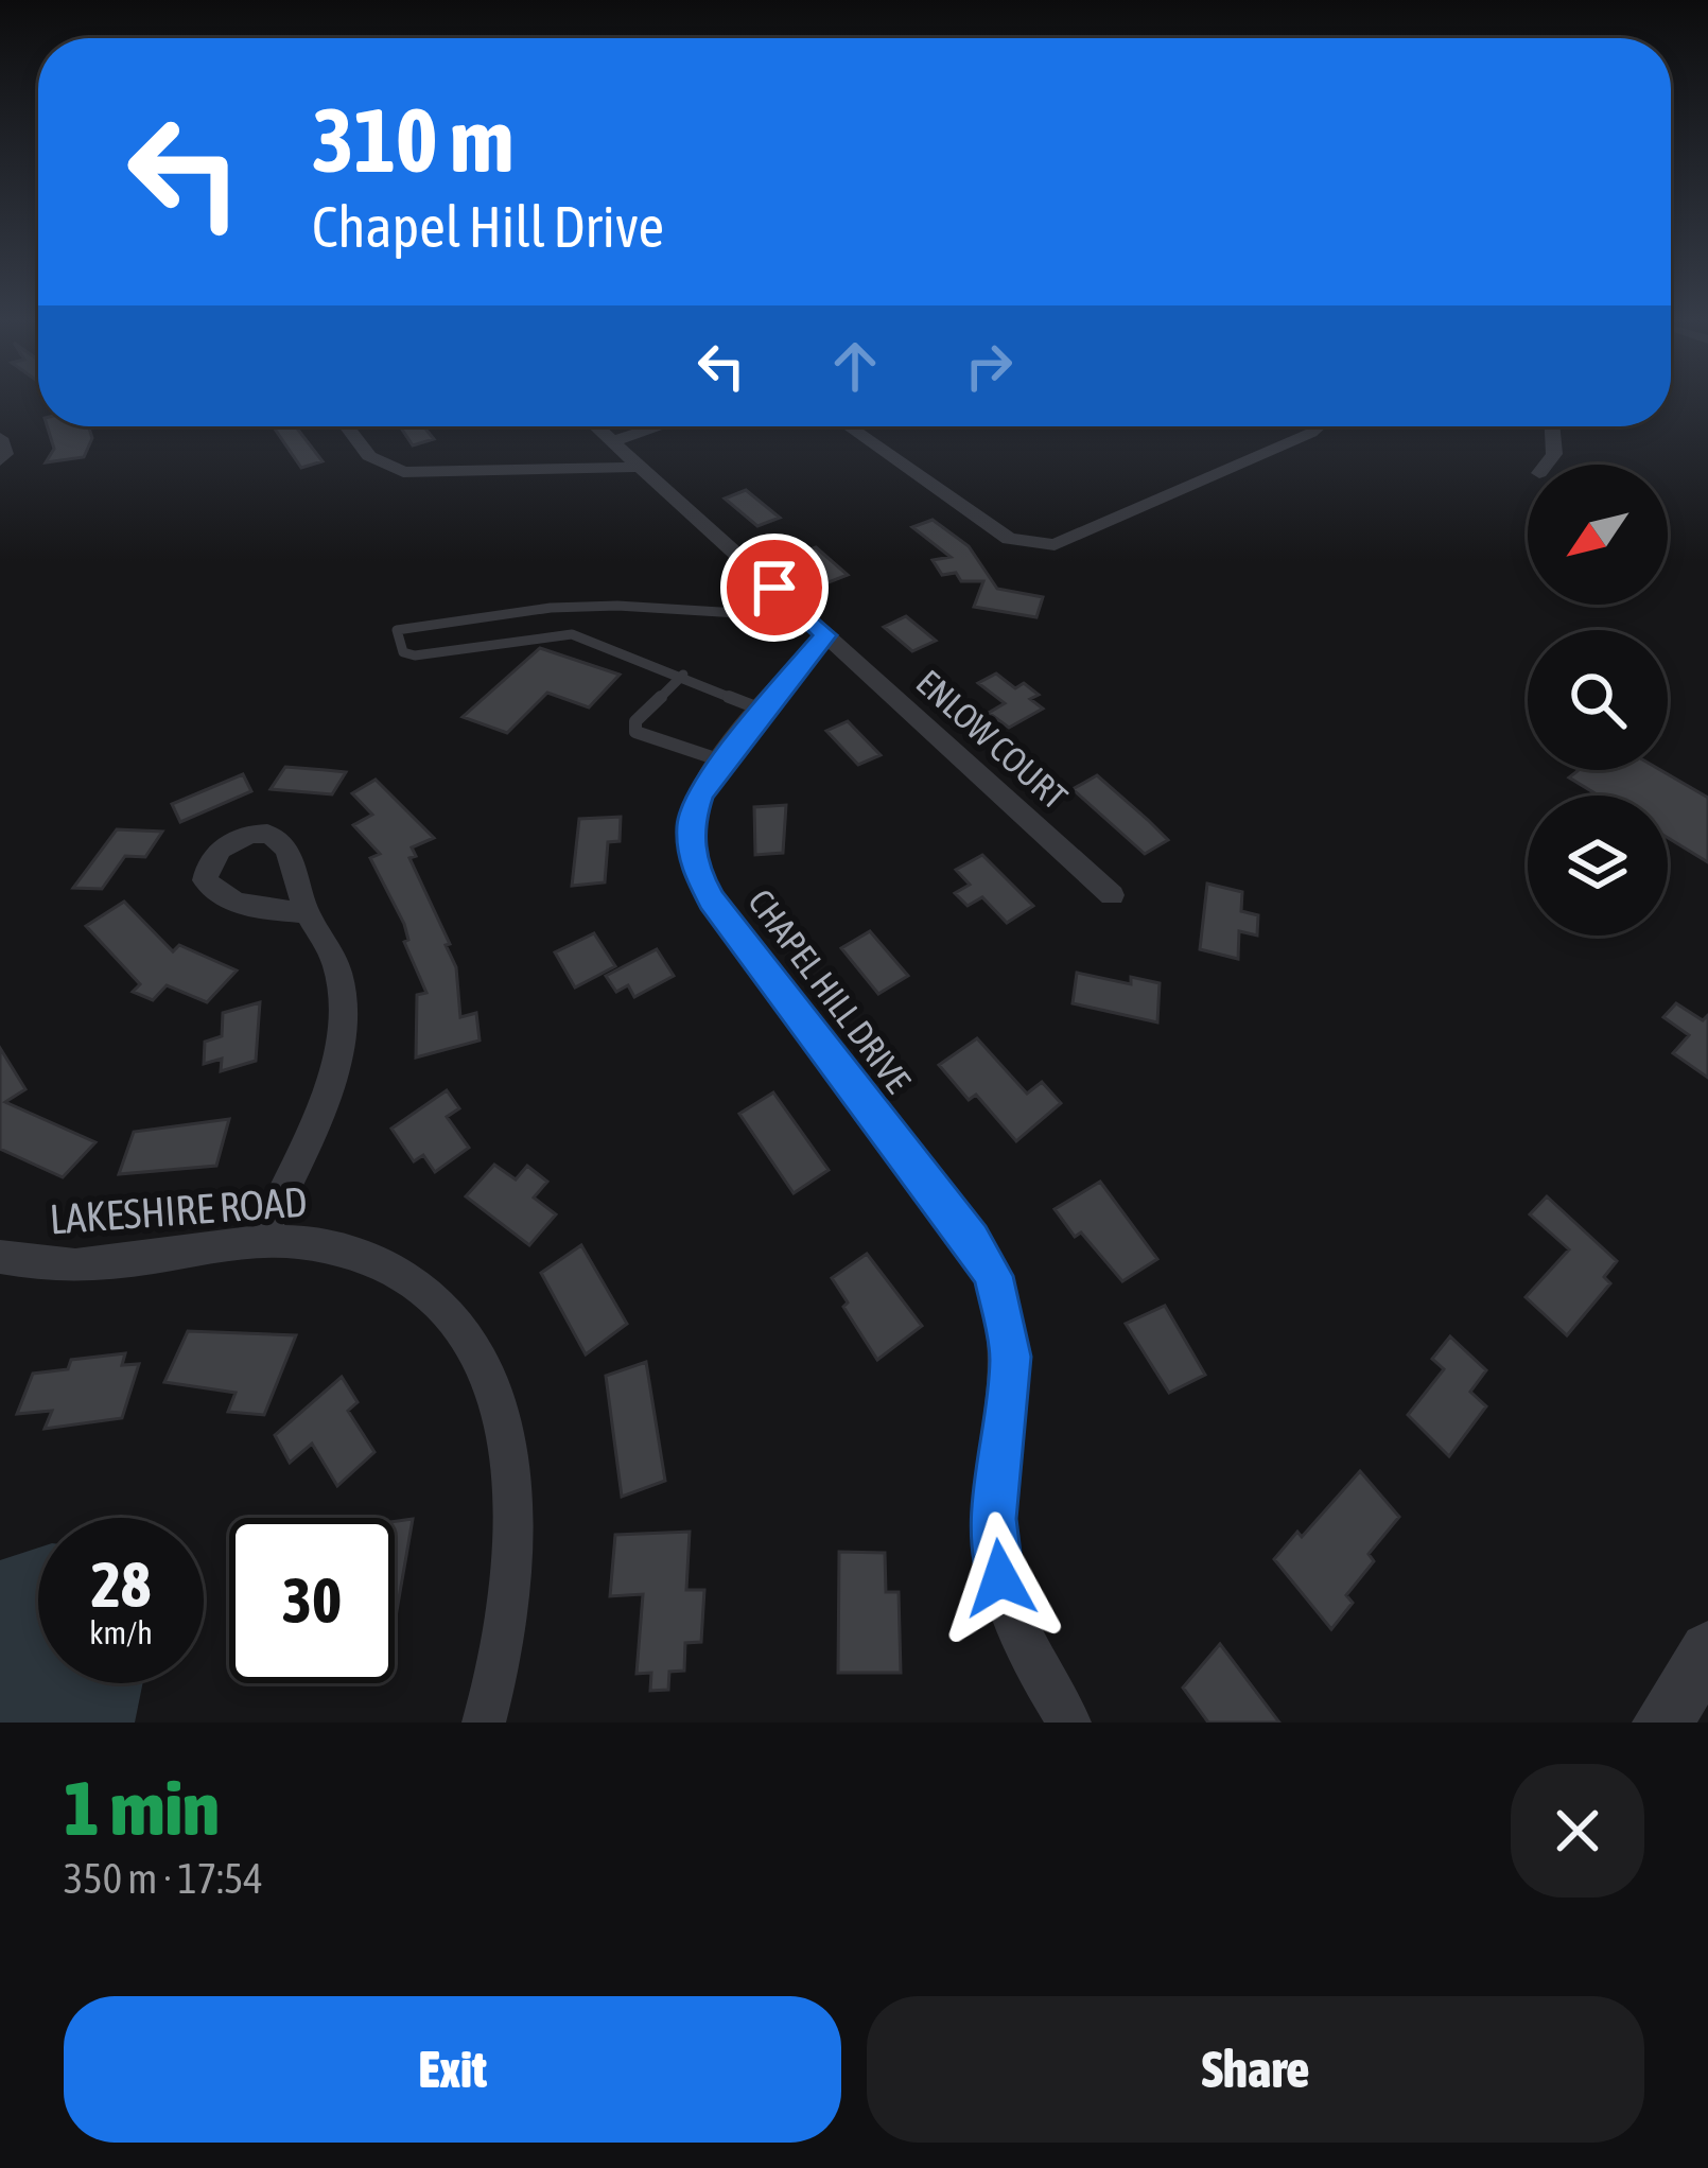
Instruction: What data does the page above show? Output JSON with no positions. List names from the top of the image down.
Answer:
{
  "streets": {
    "street": ["ENLOW COURT", "CHAPEL HILL DRIVE", "LAKESHIRE ROAD"]
  },
  "crossings": [
    ["ENLOW COURT", "CHAPEL HILL DRIVE"]
  ],
  "north": "bottom left",
  "page": {
    "turn": ["310 m", "Chapel Hill Drive"],
    "speed": "28 km/h",
    "limit": "30",
    "heading": ["1 min", "350 m · 17:54"],
    "buttons": ["Exit", "Share"]
  }
}
